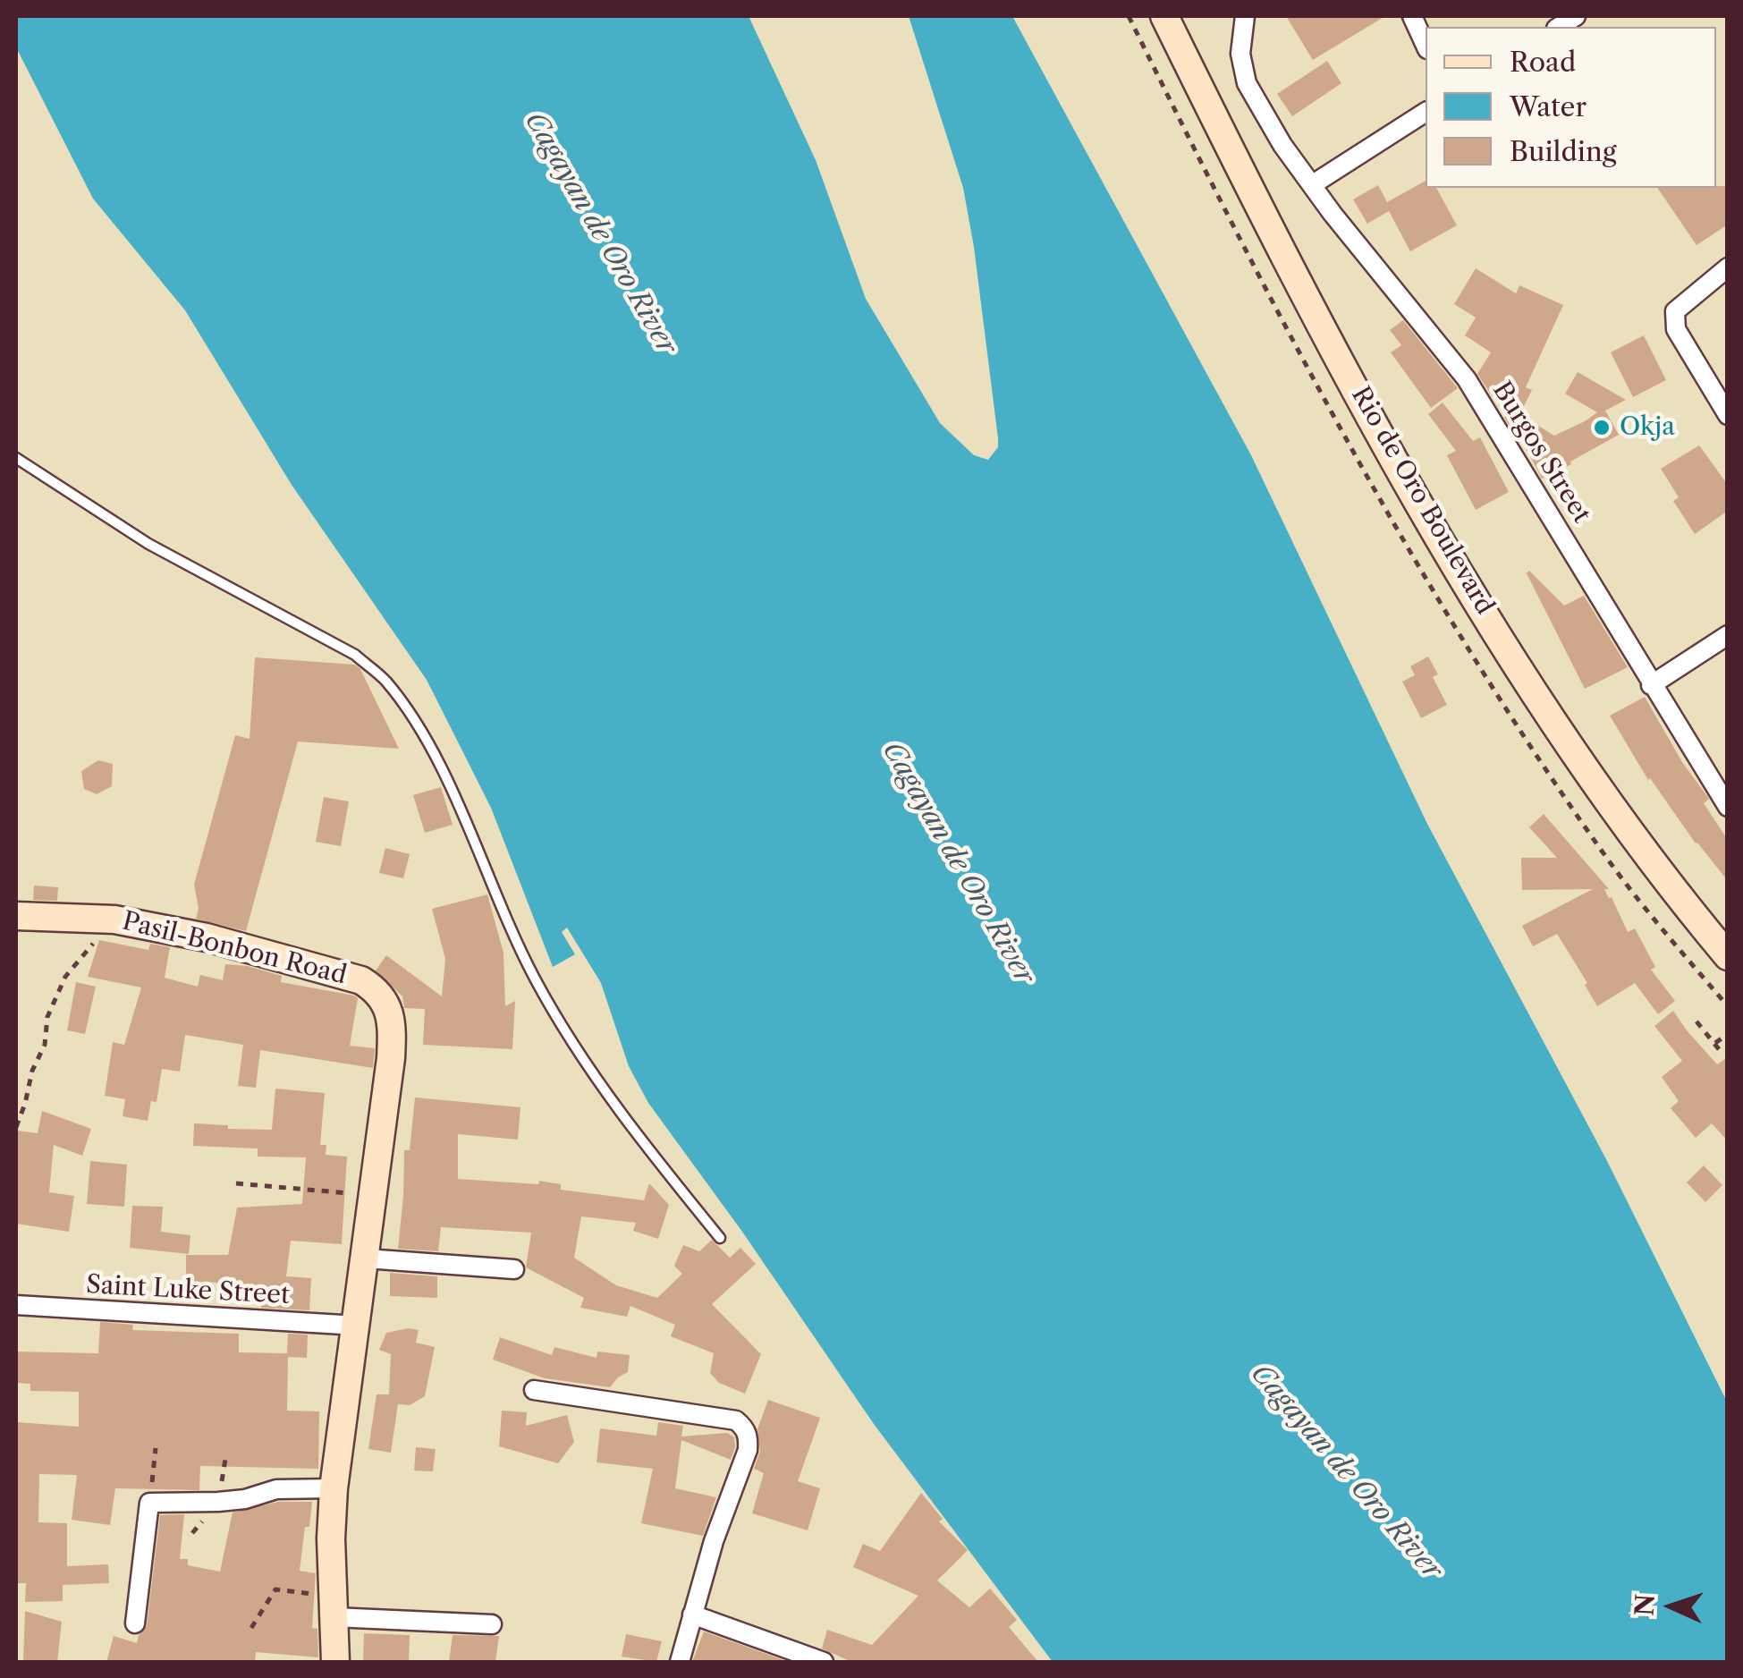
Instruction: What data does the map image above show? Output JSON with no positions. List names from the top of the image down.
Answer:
{
  "streets": {
    "main road": ["Rio de Oro Boulevard", "Pasil-Bonbon Road"],
    "street": ["Burgos Street", "Saint Luke Street"]
  },
  "crossings": [
    ["Pasil-Bonbon Road", "Saint Luke Street"]
  ],
  "water": ["Cagayan de Oro River"],
  "places": ["Okja"],
  "legend": ["Road", "Water", "Building"],
  "north": "left"
}
